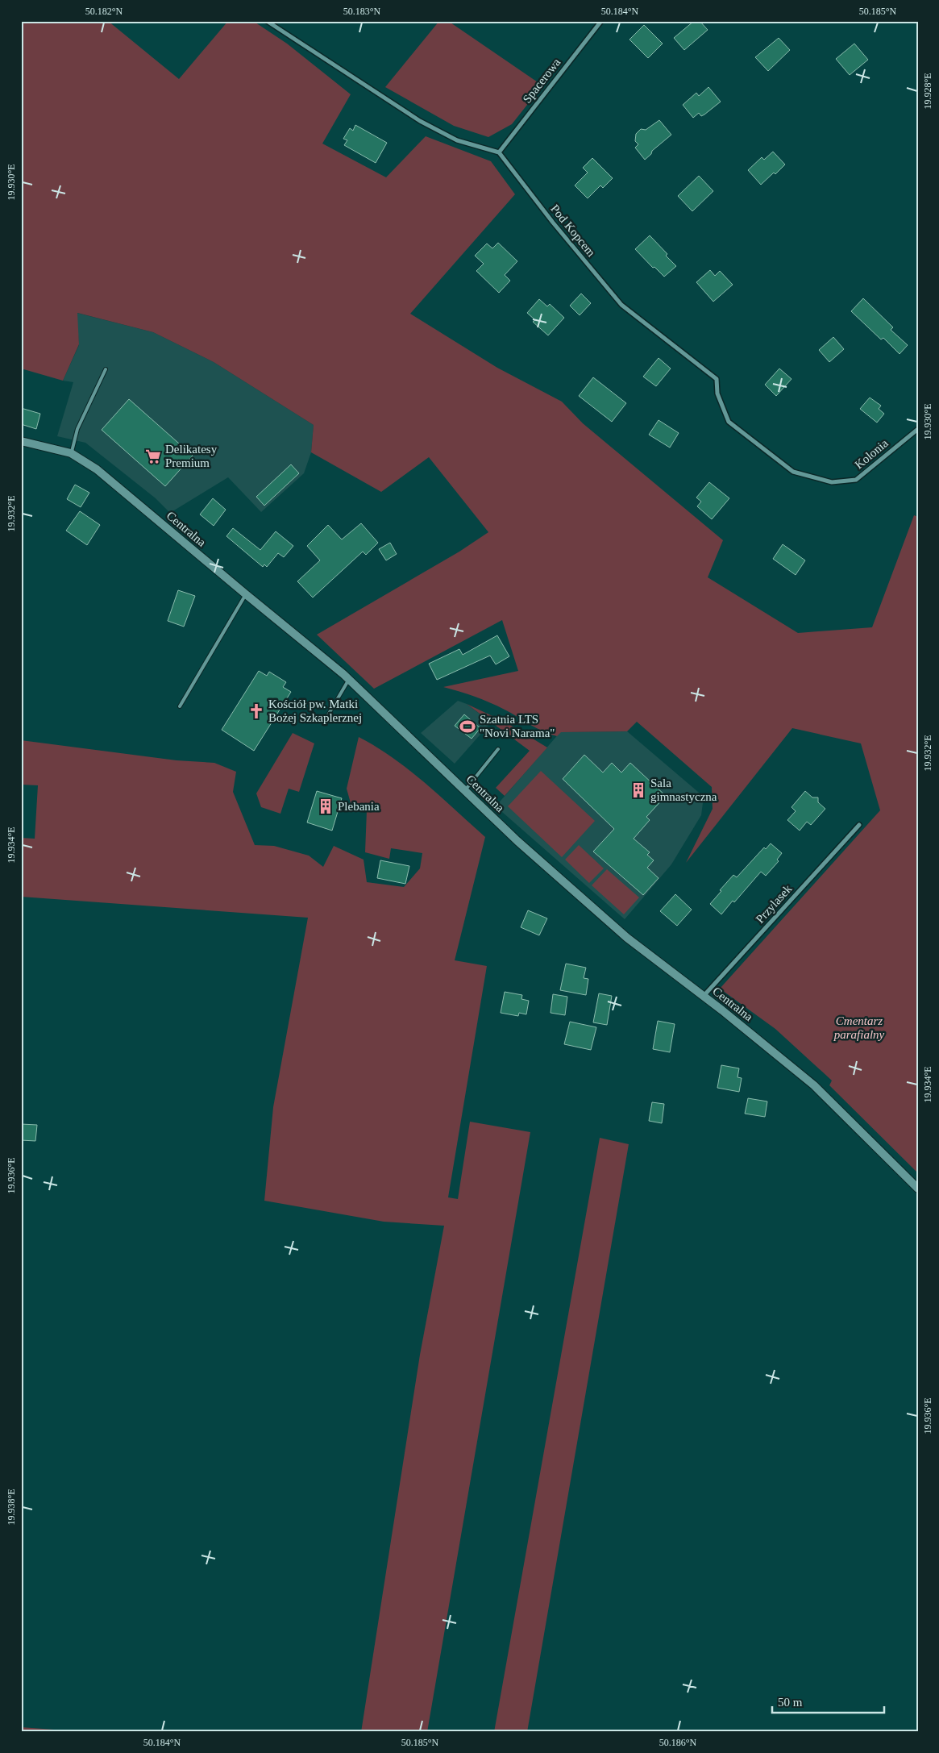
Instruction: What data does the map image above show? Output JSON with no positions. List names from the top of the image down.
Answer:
{
  "streets": {
    "street": [
      "Spacerowa",
      "Pod Kopcem",
      "Kolonia",
      "Centralna",
      "Przylasek"
    ]
  },
  "crossings": [
    ["Spacerowa", "Pod Kopcem"],
    ["Pod Kopcem", "Kolonia"],
    ["Centralna", "Przylasek"]
  ],
  "parks": ["Cmentarz parafialny"],
  "places": {
    "supermarket": ["Delikatesy Premium"],
    "church": ["Kościół pw. Matki Bożej Szkaplerznej"],
    "sports": ["Szatnia LTS \"Novi Narama\""],
    "building": ["Sala gimnastyczna", "Plebania"]
  },
  "scale_bar": "50 m",
  "coordinates": [
    "50.182°N",
    "50.183°N",
    "50.184°N",
    "50.185°N",
    "19.928°E",
    "19.930°E",
    "19.932°E",
    "19.934°E",
    "19.936°E",
    "19.938°E",
    "50.186°N"
  ]
}
